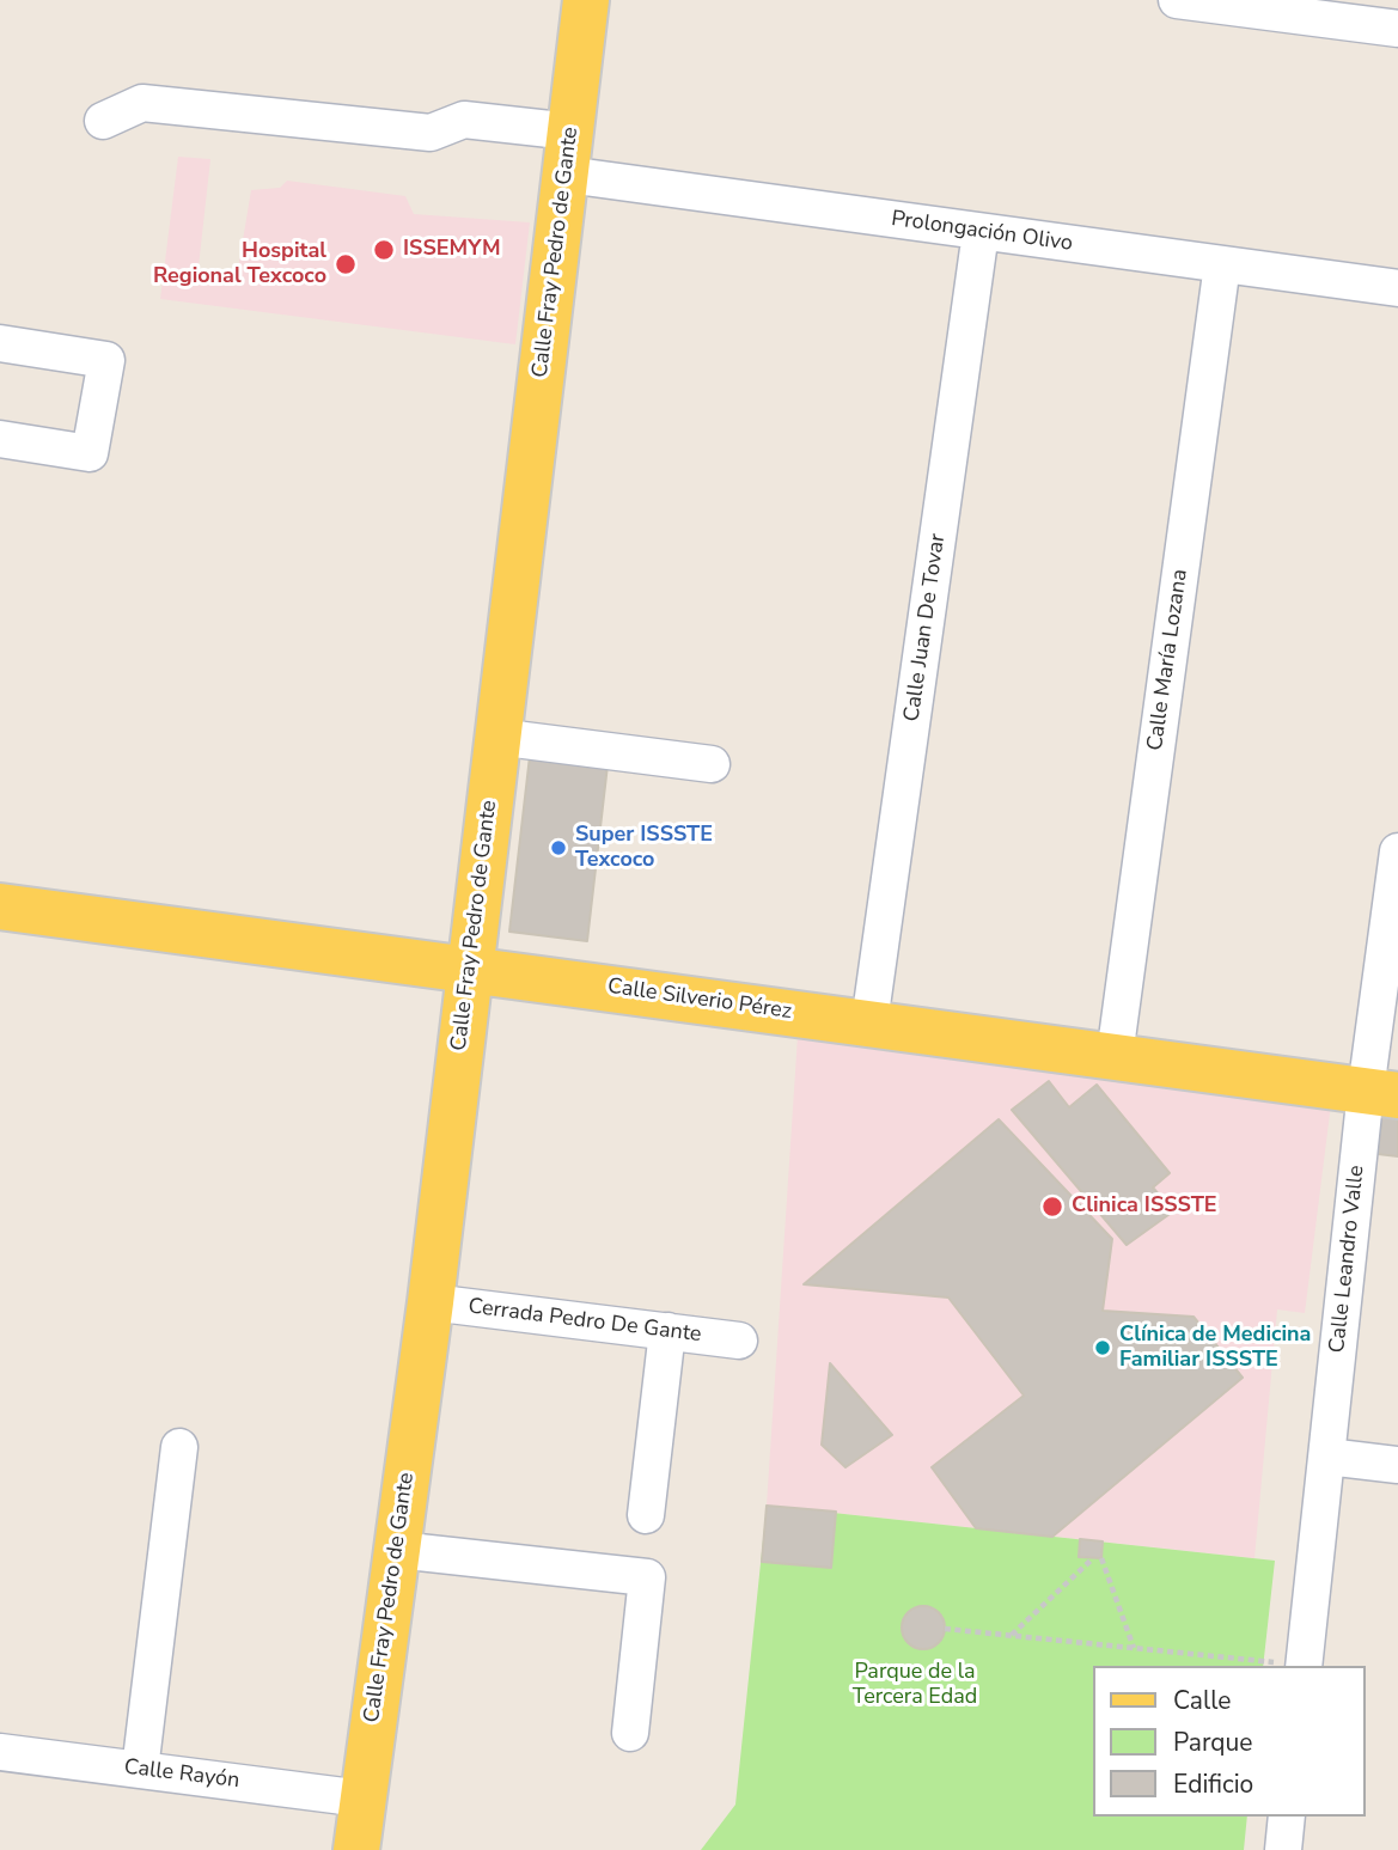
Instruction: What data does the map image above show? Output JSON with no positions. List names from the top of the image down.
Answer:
{
  "streets": {
    "main road": ["Calle Fray Pedro de Gante", "Calle Silverio Pérez"],
    "street": [
      "Prolongación Olivo",
      "Calle Juan De Tovar",
      "Calle María Lozana",
      "Calle Leandro Valle",
      "Cerrada Pedro De Gante",
      "Calle Rayón"
    ]
  },
  "crossings": [
    ["Prolongación Olivo", "Calle Fray Pedro de Gante"],
    ["Prolongación Olivo", "Calle Juan De Tovar"],
    ["Prolongación Olivo", "Calle María Lozana"],
    ["Calle Fray Pedro de Gante", "Calle Silverio Pérez"],
    ["Calle Fray Pedro de Gante", "Cerrada Pedro De Gante"],
    ["Calle Fray Pedro de Gante", "Calle Rayón"],
    ["Calle Juan De Tovar", "Calle Silverio Pérez"],
    ["Calle María Lozana", "Calle Silverio Pérez"],
    ["Calle Silverio Pérez", "Calle Leandro Valle"]
  ],
  "parks": ["Parque de la Tercera Edad"],
  "places": [
    "ISSEMYM",
    "Hospital Regional Texcoco",
    "Super ISSSTE Texcoco",
    "Clinica ISSSTE",
    "Clínica de Medicina Familiar ISSSTE"
  ],
  "legend": ["Calle", "Parque", "Edificio"]
}
